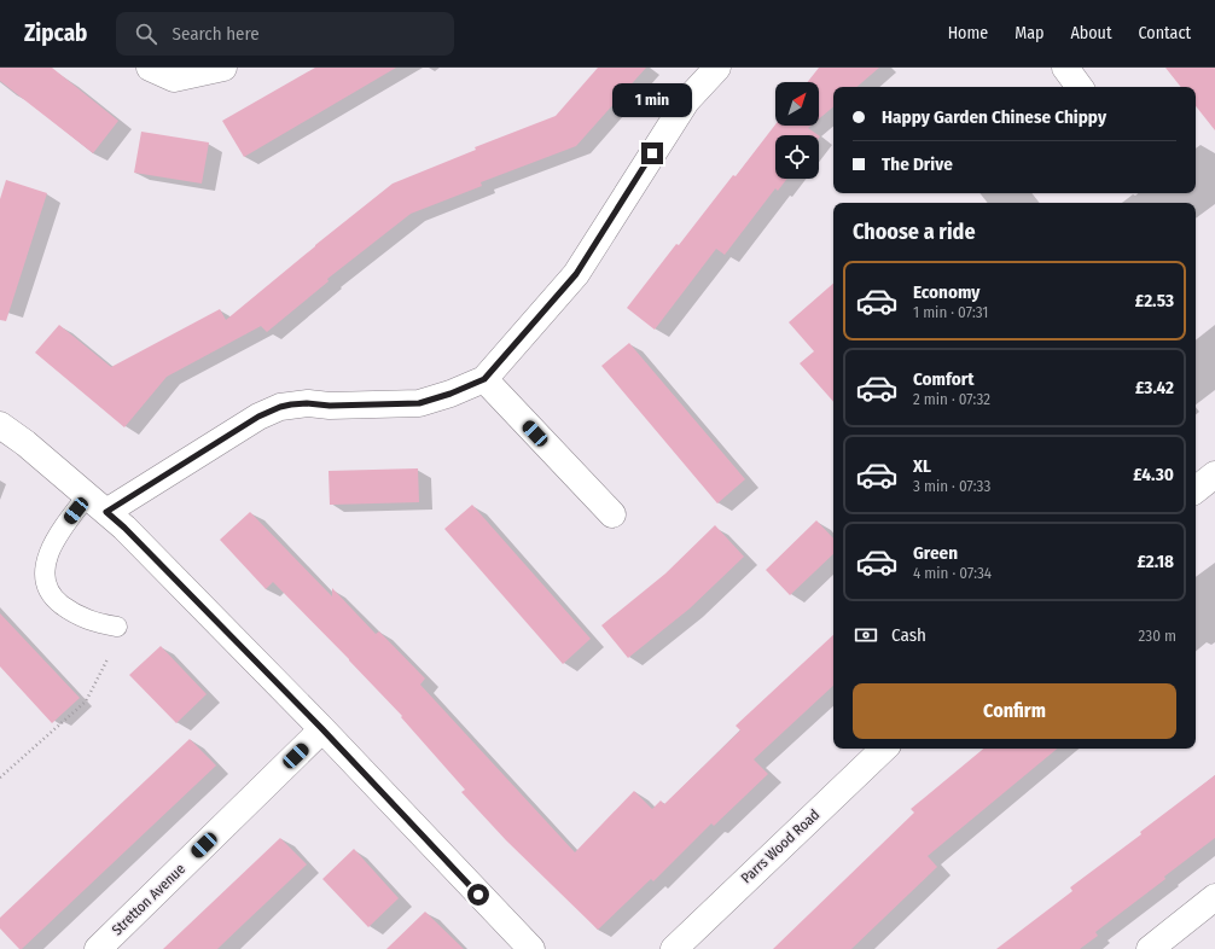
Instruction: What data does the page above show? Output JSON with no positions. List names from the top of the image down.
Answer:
{
  "streets": {
    "street": ["Parrs Wood Road", "Stretton Avenue"]
  },
  "north": "top right",
  "page": {
    "header": "Zipcab",
    "search": "Search here",
    "nav": [
      "Home",
      "Map",
      "About",
      "Contact"
    ],
    "bubble": "1 min",
    "banner": ["Happy Garden Chinese Chippy", "The Drive"],
    "heading": "Choose a ride",
    "list": [
      {
        "name": "Economy",
        "note": "1 min · 07:31",
        "value": "£2.53"
      },
      {
        "name": "Comfort",
        "note": "2 min · 07:32",
        "value": "£3.42"
      },
      {
        "name": "XL",
        "note": "3 min · 07:33",
        "value": "£4.30"
      },
      {
        "name": "Green",
        "note": "4 min · 07:34",
        "value": "£2.18"
      }
    ],
    "pay": ["Cash", "230 m"],
    "buttons": "Confirm"
  }
}
